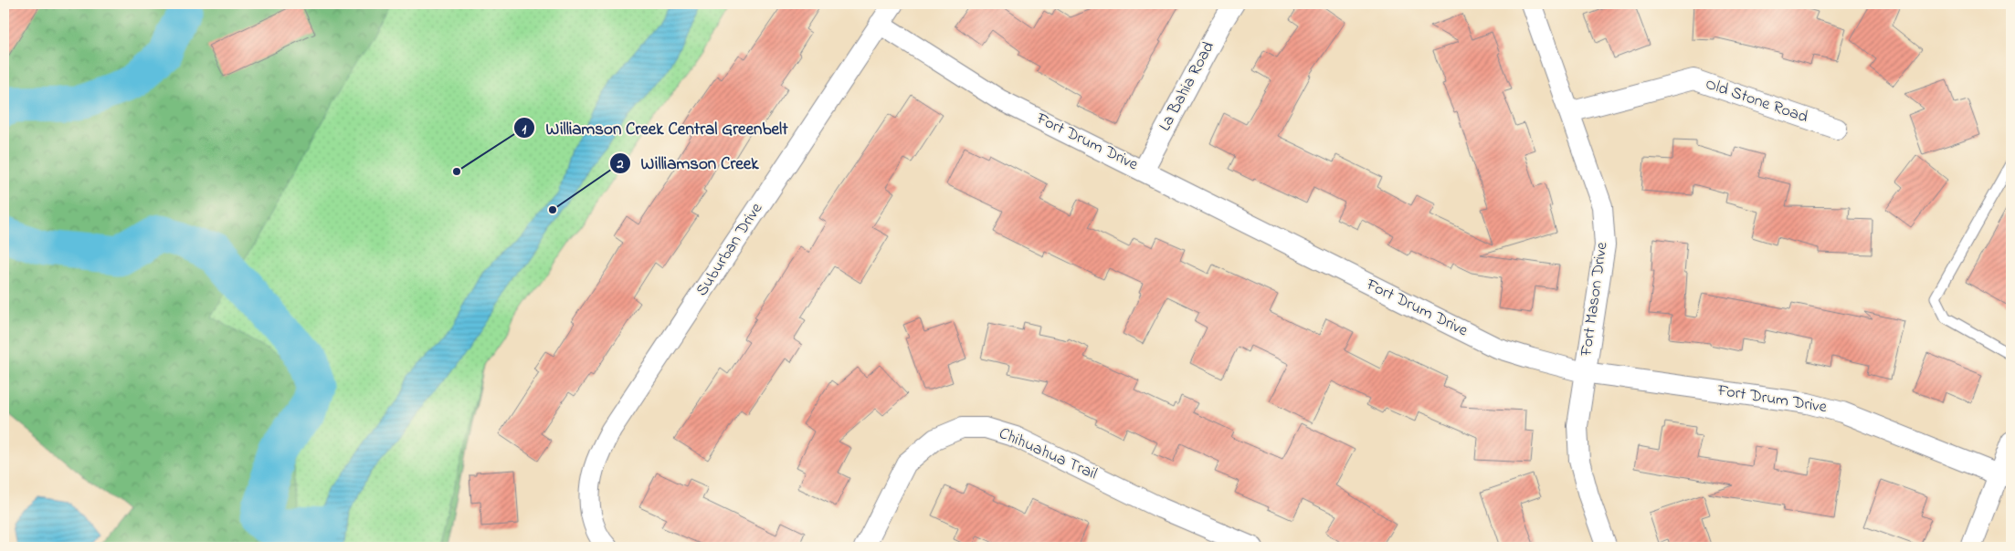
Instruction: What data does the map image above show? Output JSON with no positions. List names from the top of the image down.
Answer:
{
  "streets": {
    "street": [
      "La Bahia Road",
      "Old Stone Road",
      "Fort Drum Drive",
      "Suburban Drive",
      "Fort Mason Drive",
      "Chihuahua Trail"
    ]
  },
  "crossings": [
    ["La Bahia Road", "Fort Drum Drive"],
    ["Old Stone Road", "Fort Mason Drive"],
    ["Fort Drum Drive", "Suburban Drive"],
    ["Fort Drum Drive", "Fort Mason Drive"]
  ],
  "places": ["Williamson Creek Central Greenbelt", "Williamson Creek"]
}
